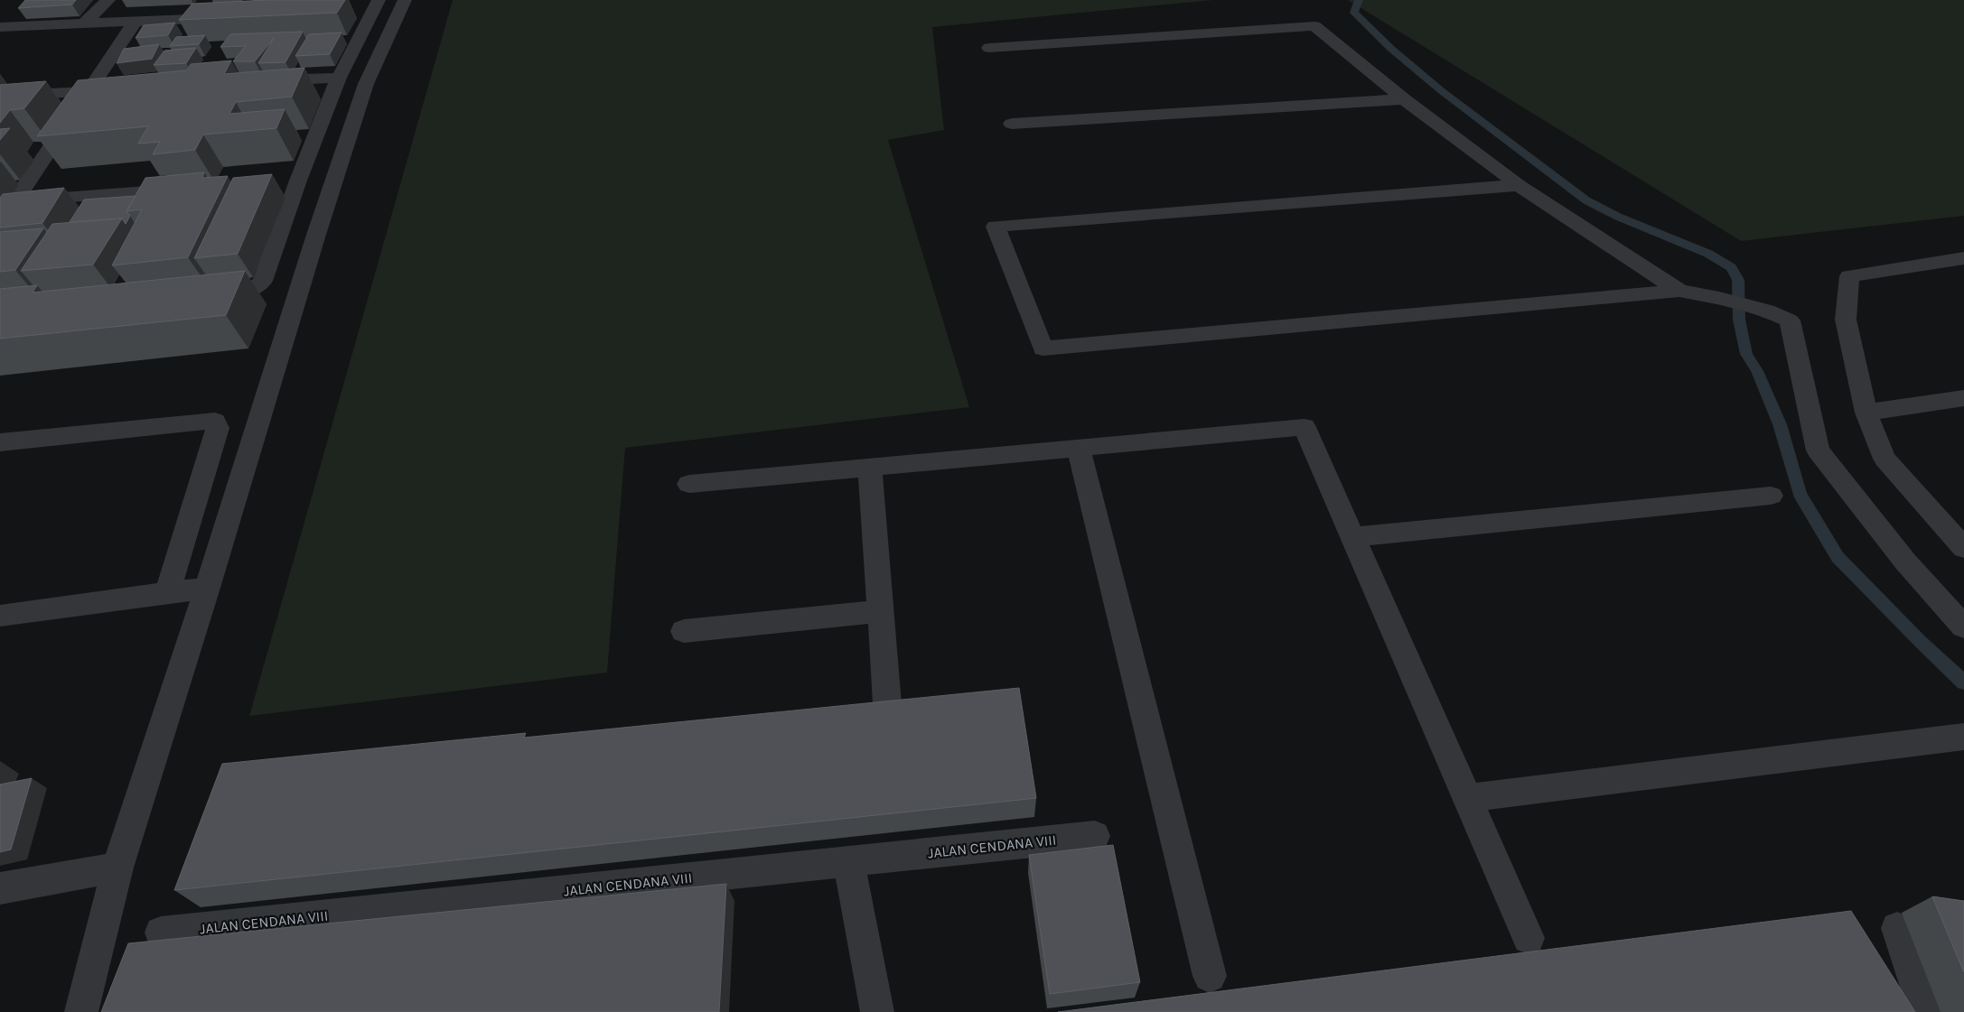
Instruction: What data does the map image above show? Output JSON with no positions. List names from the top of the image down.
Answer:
{
  "streets": {
    "street": ["JALAN CENDANA VIII"]
  }
}
